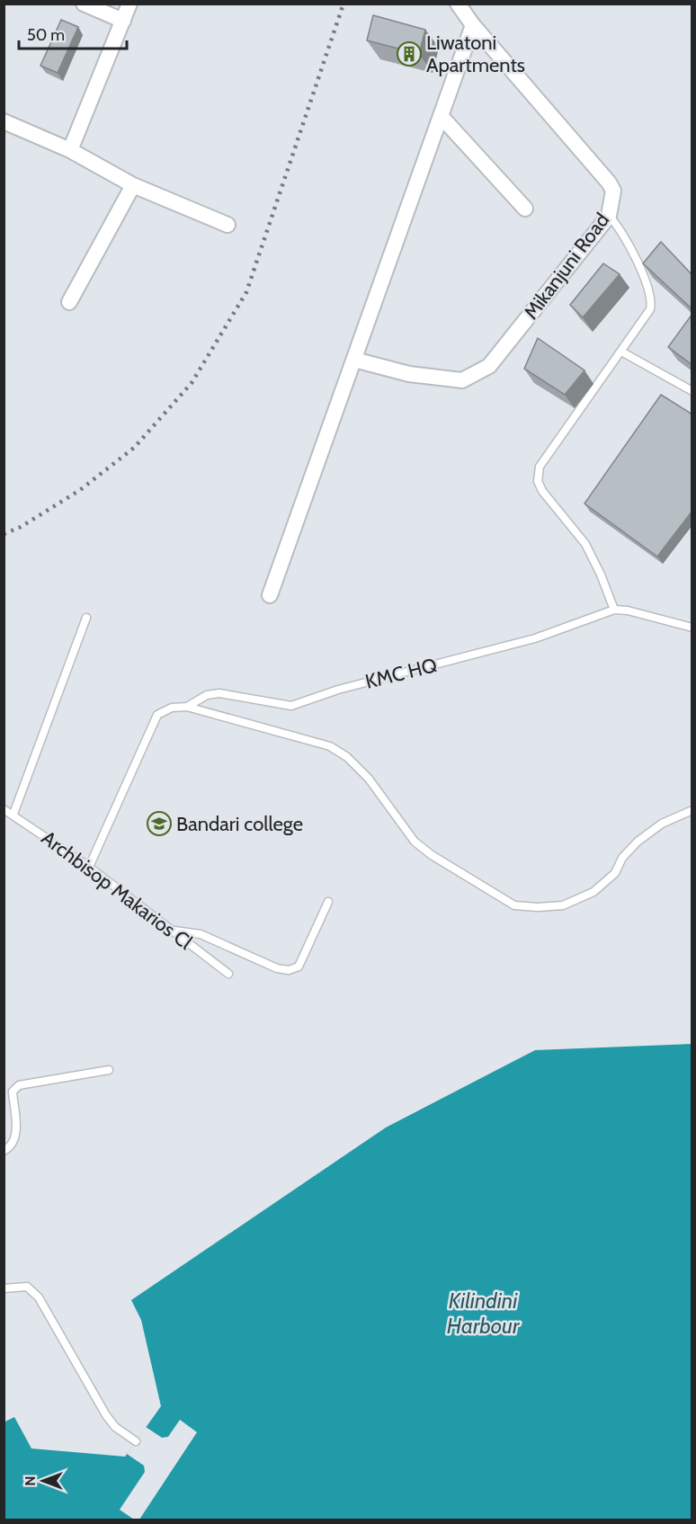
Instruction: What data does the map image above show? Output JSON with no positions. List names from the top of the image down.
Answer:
{
  "streets": {
    "street": ["Mikanjuni Road"],
    "lane": ["KMC HQ", "Archbisop Makarios Cl"]
  },
  "water": ["Kilindini Harbour"],
  "places": {
    "building": ["Liwatoni Apartments"],
    "school or university": ["Bandari college"]
  },
  "scale_bar": "50 m",
  "north": "left"
}
